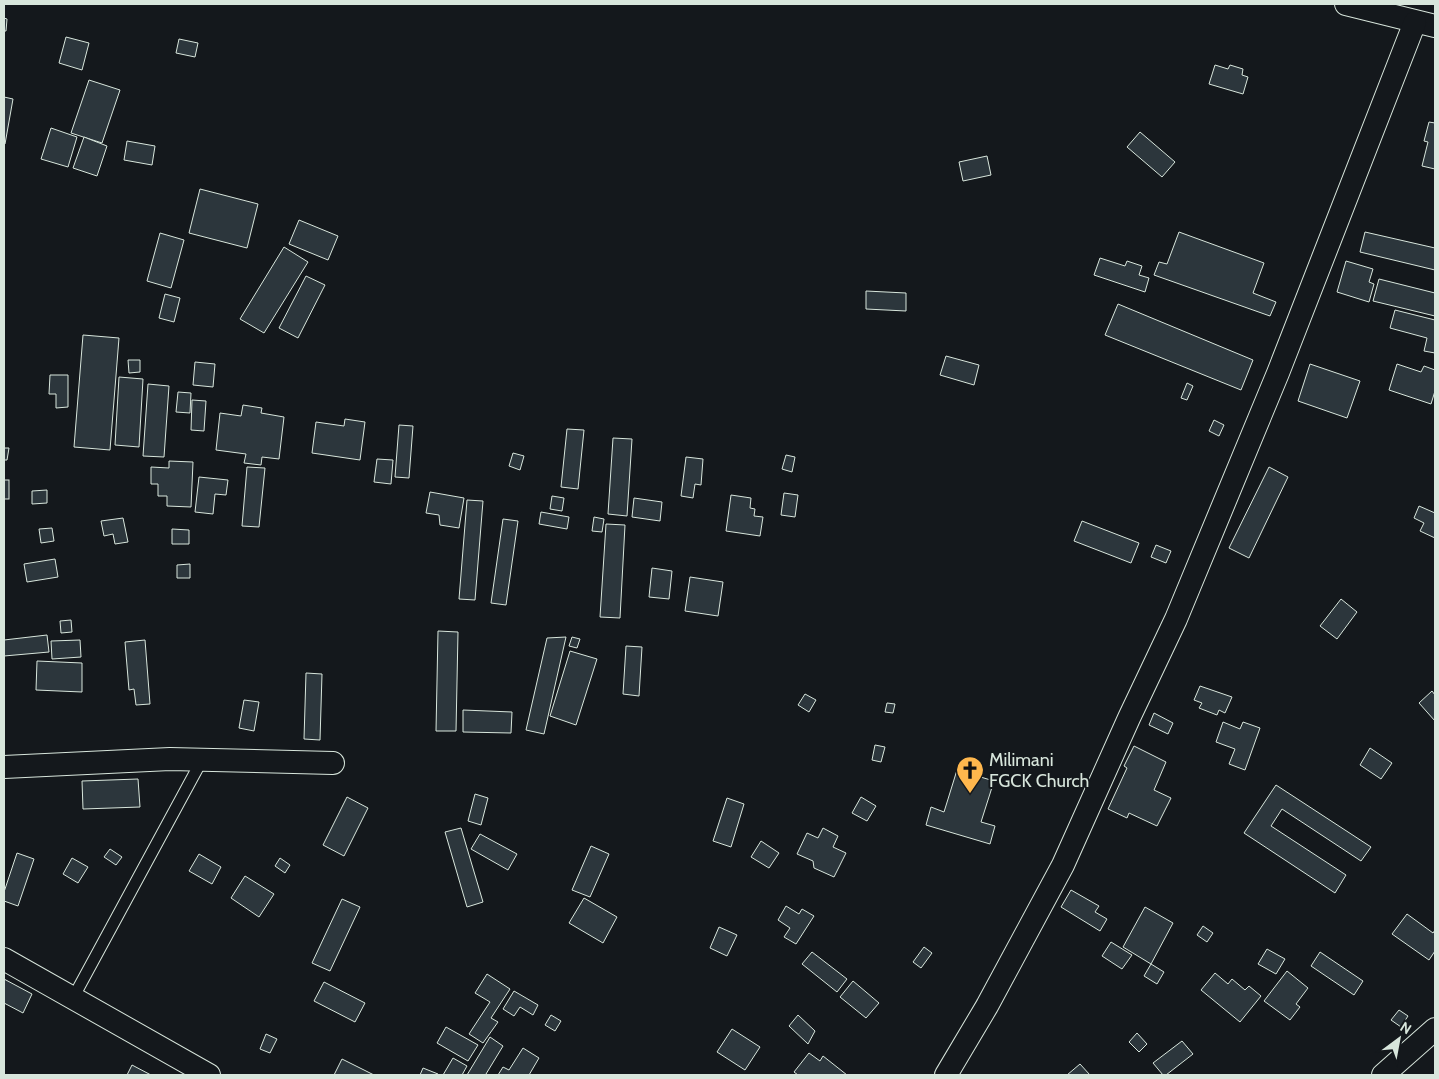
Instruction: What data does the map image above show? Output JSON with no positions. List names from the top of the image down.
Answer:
{
  "places": {
    "church": ["Milimani FGCK Church"]
  },
  "north": "top right"
}
